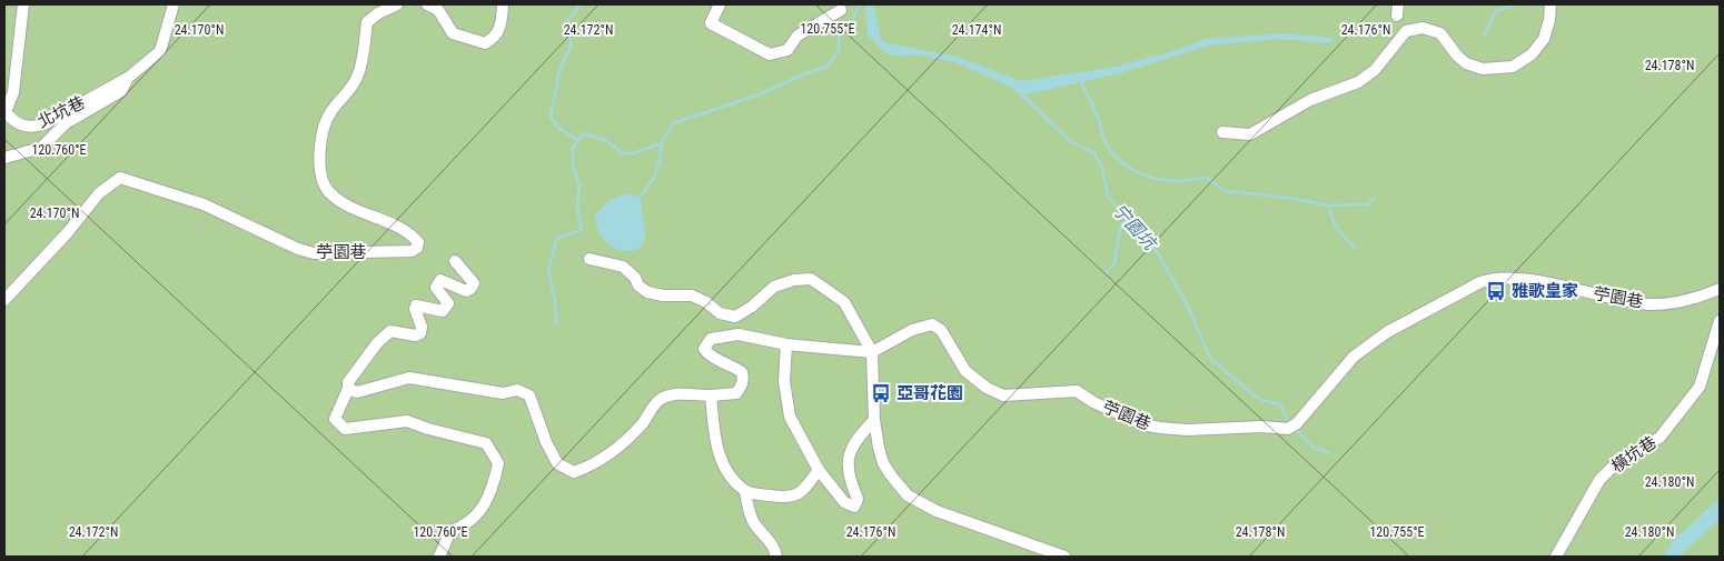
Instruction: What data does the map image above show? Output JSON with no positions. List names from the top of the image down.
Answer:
{
  "streets": {
    "street": ["北坑巷", "苧園巷", "橫坑巷"]
  },
  "water": ["宁園坑"],
  "places": {
    "bus stop": ["雅歌皇家", "亞哥花園"]
  },
  "coordinates": [
    "120.755°E",
    "24.172°N",
    "24.174°N",
    "24.170°N",
    "24.176°N",
    "24.178°N",
    "120.760°E",
    "24.180°N"
  ]
}
